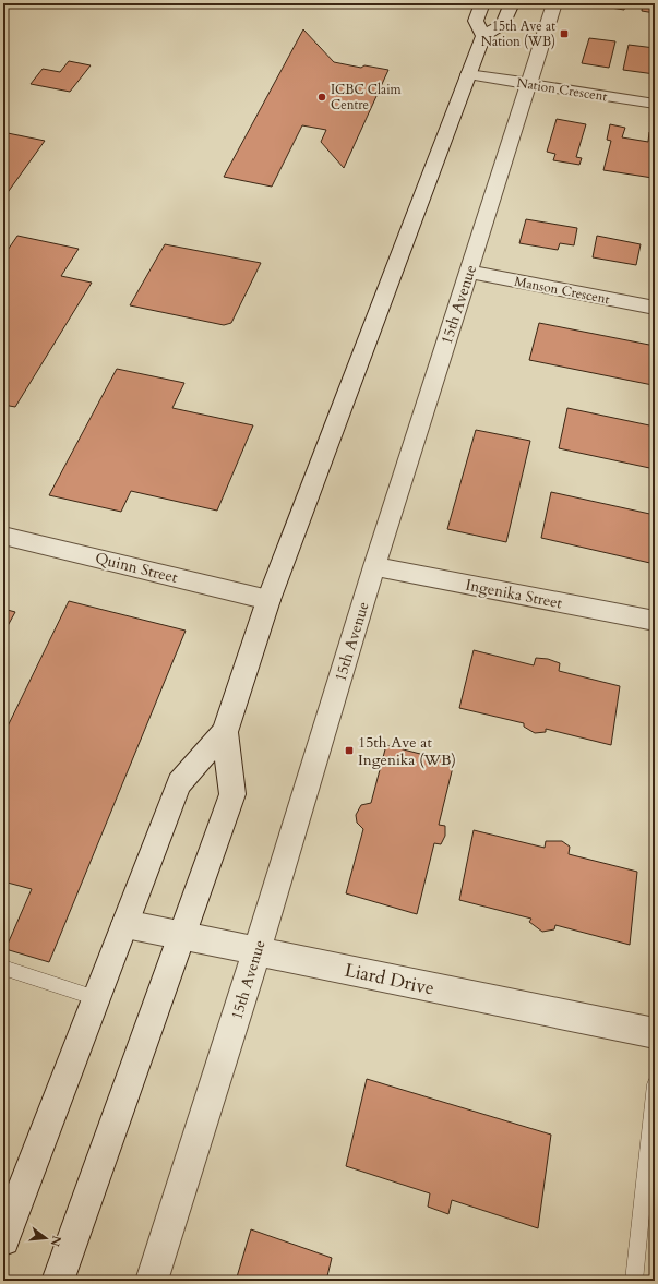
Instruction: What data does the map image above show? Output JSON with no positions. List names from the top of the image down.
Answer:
{
  "streets": {
    "street": [
      "Nation Crescent",
      "Manson Crescent",
      "15th Avenue",
      "Quinn Street",
      "Ingenika Street",
      "Liard Drive"
    ]
  },
  "crossings": [
    ["Nation Crescent", "15th Avenue"],
    ["Manson Crescent", "15th Avenue"],
    ["15th Avenue", "Ingenika Street"],
    ["15th Avenue", "Liard Drive"]
  ],
  "places": {
    "transit": ["15th Ave at Nation (WB)", "15th Ave at Ingenika (WB)"],
    "other": ["ICBC Claim Centre"]
  },
  "north": "right"
}
